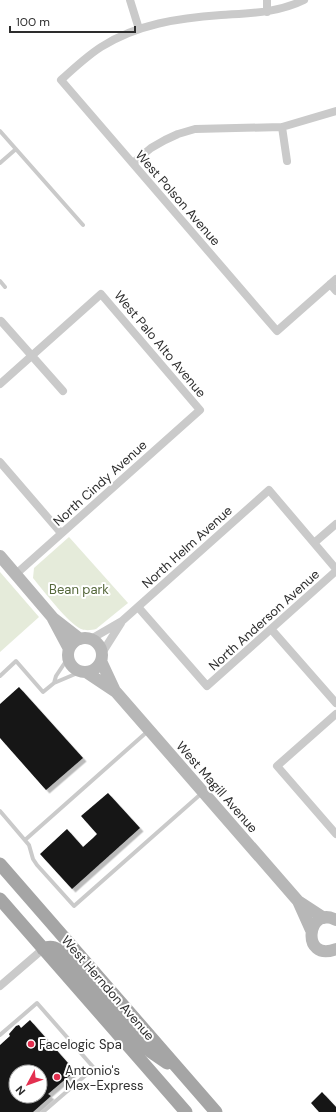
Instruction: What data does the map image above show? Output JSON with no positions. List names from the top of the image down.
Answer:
{
  "streets": {
    "main road": ["West Herndon Avenue"],
    "street": [
      "West Polson Avenue",
      "West Palo Alto Avenue",
      "North Cindy Avenue",
      "North Helm Avenue",
      "North Anderson Avenue",
      "West Magill Avenue"
    ]
  },
  "crossings": [
    ["West Palo Alto Avenue", "North Cindy Avenue"],
    ["North Helm Avenue", "North Anderson Avenue"],
    ["North Helm Avenue", "West Magill Avenue"]
  ],
  "parks": ["Bean park"],
  "places": ["Facelogic Spa", "Antonio's Mex-Express"],
  "scale_bar": "100 m",
  "north": "bottom left"
}
